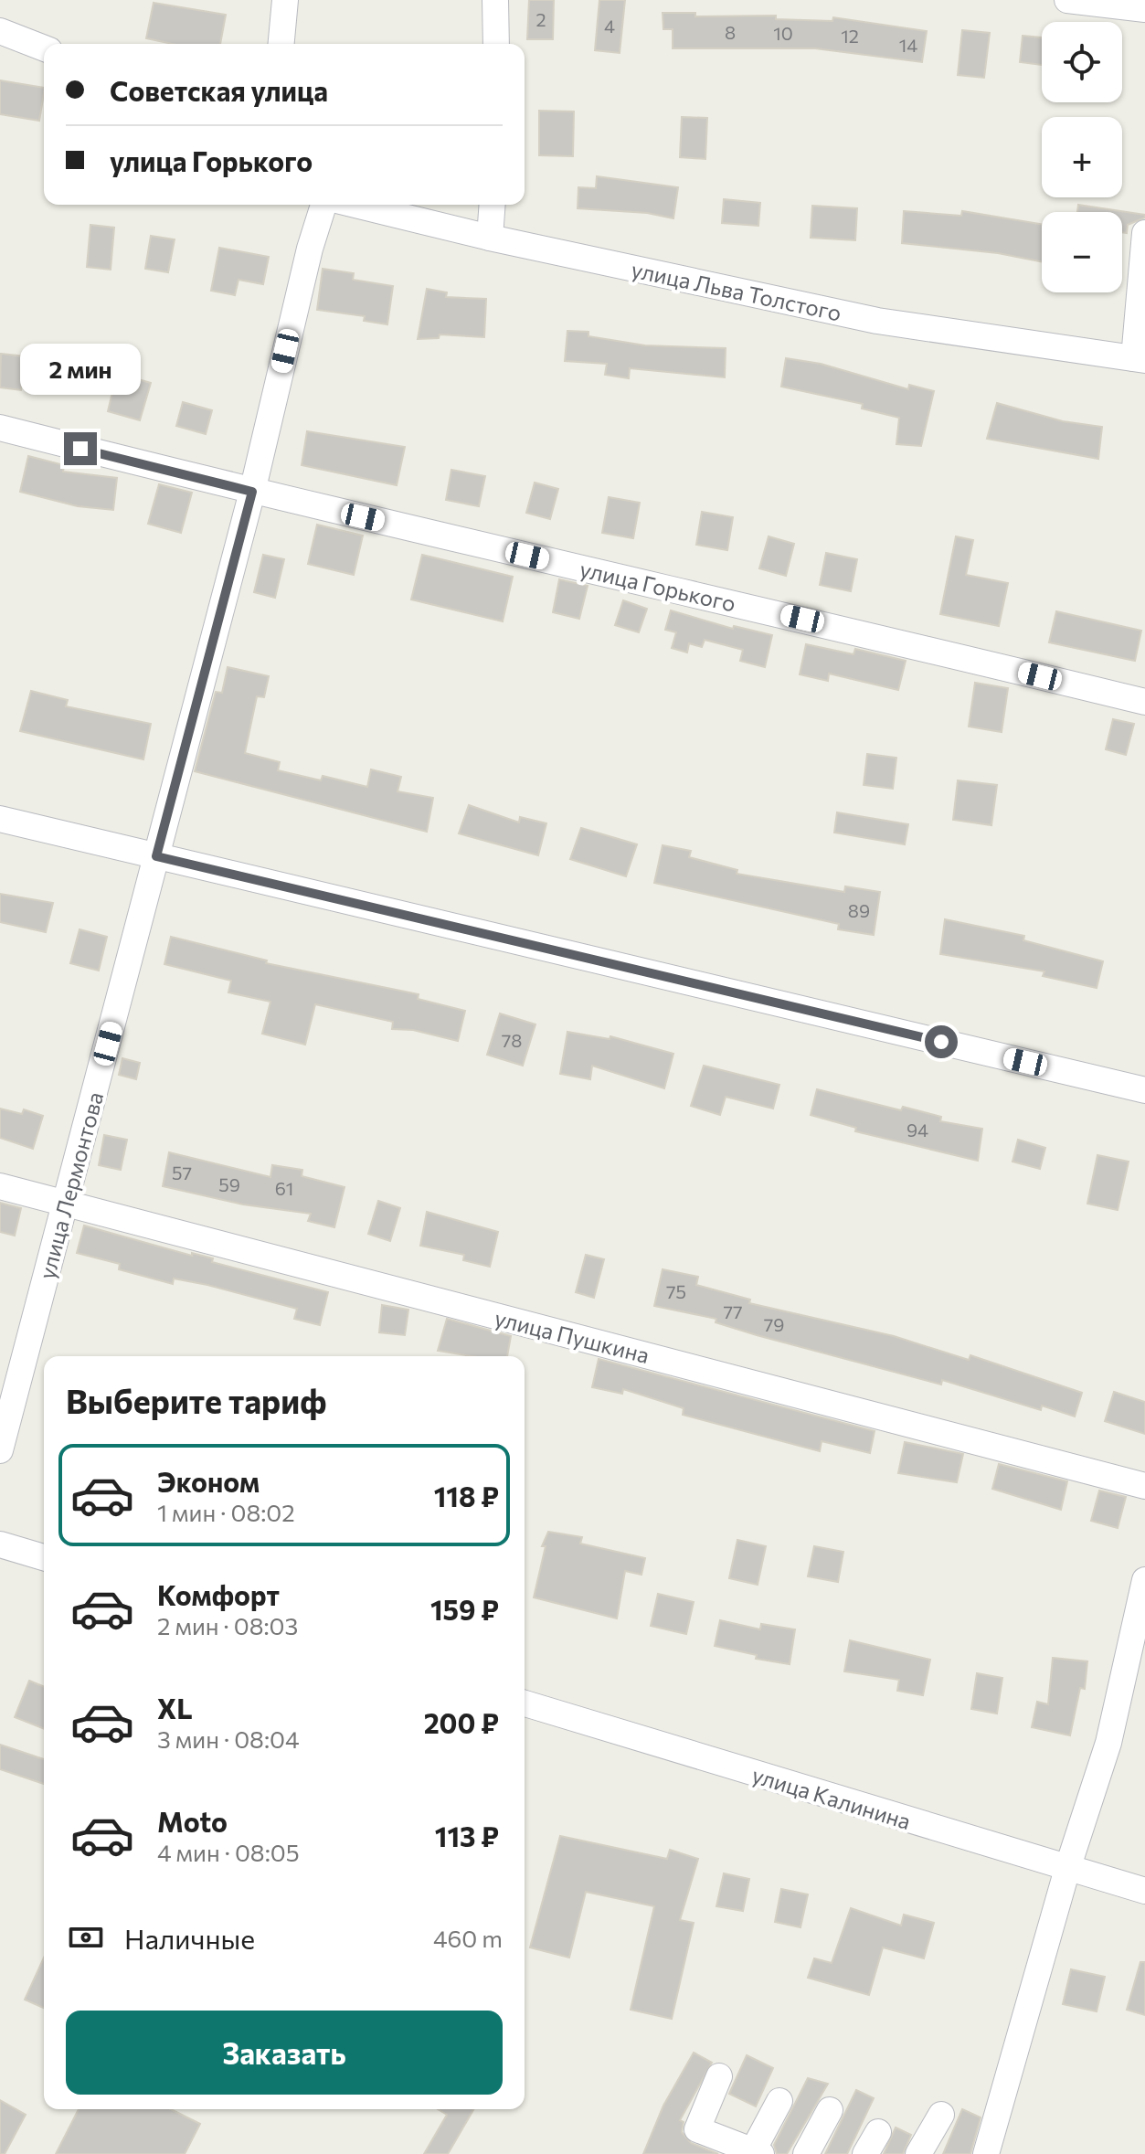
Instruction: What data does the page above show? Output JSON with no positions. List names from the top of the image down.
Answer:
{
  "streets": {
    "street": [
      "улица Льва Толстого",
      "улица Горького",
      "улица Лермонтова",
      "улица Пушкина",
      "улица Калинина"
    ]
  },
  "crossings": [
    ["улица Горького", "улица Лермонтова"],
    ["улица Лермонтова", "улица Пушкина"]
  ],
  "house_numbers": [
    "2",
    "4",
    "8",
    "10",
    "12",
    "14",
    "89",
    "78",
    "94",
    "57",
    "59",
    "61",
    "75",
    "77",
    "79"
  ],
  "page": {
    "map_buttons": ["+", "−"],
    "banner": ["Советская улица", "улица Горького"],
    "bubble": "2 мин",
    "heading": "Выберите тариф",
    "list": [
      {
        "name": "Эконом",
        "note": "1 мин · 08:02",
        "value": "118 ₽"
      },
      {
        "name": "Комфорт",
        "note": "2 мин · 08:03",
        "value": "159 ₽"
      },
      {
        "name": "XL",
        "note": "3 мин · 08:04",
        "value": "200 ₽"
      },
      {
        "name": "Moto",
        "note": "4 мин · 08:05",
        "value": "113 ₽"
      }
    ],
    "pay": ["Наличные", "460 m"],
    "buttons": "Заказать"
  }
}
